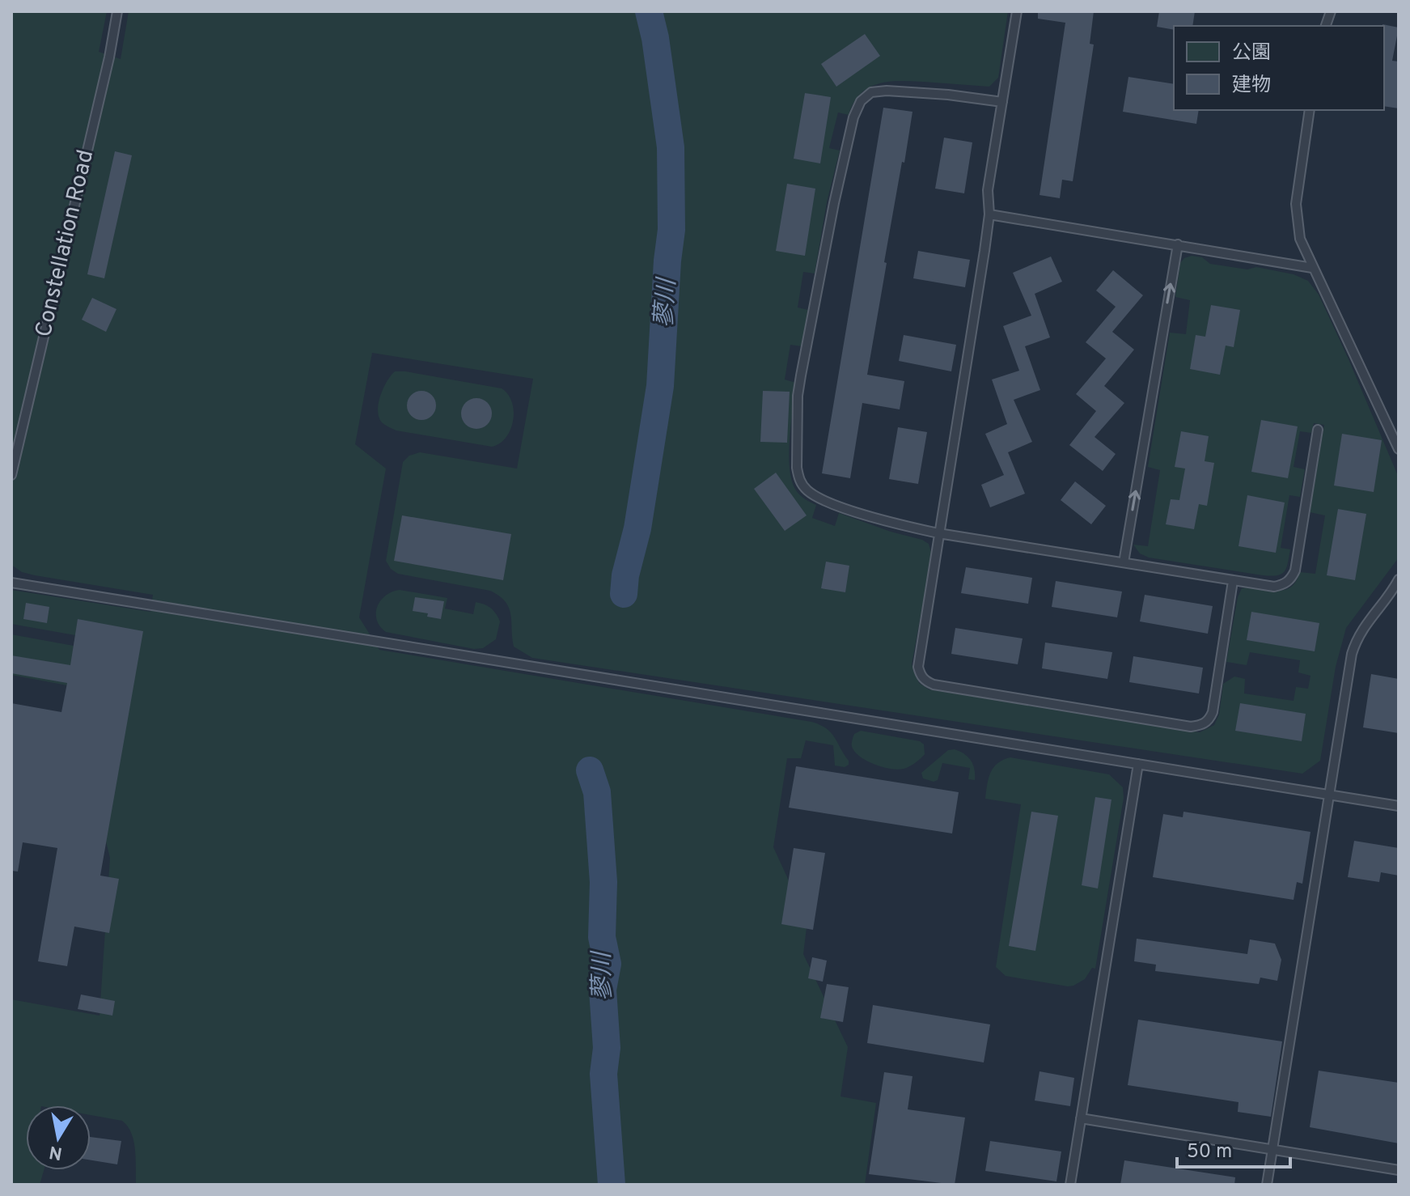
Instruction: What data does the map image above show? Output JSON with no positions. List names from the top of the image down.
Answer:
{
  "streets": {
    "lane": ["Constellation Road"]
  },
  "water": ["蓼川"],
  "legend": ["公園", "建物"],
  "scale_bar": "50 m",
  "north": "bottom"
}
